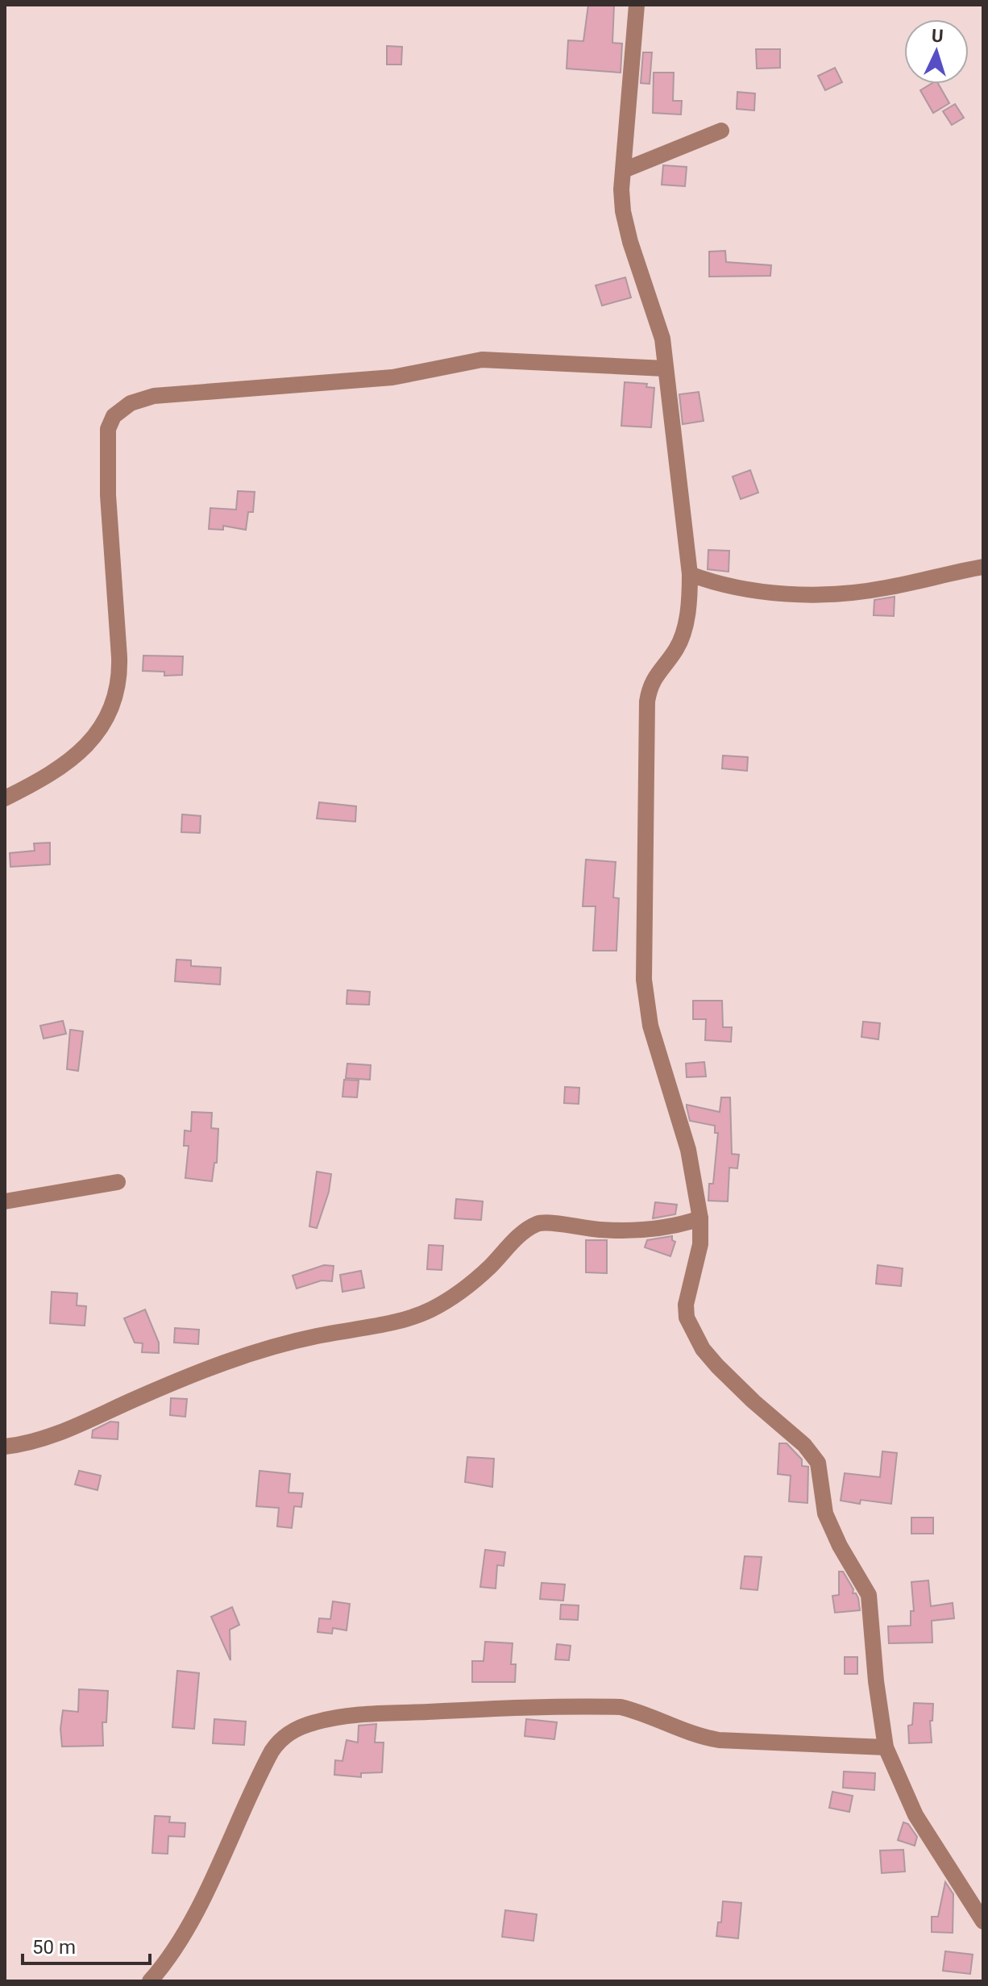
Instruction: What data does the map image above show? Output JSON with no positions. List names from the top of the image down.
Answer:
{
  "scale_bar": "50 m",
  "north": "top"
}
